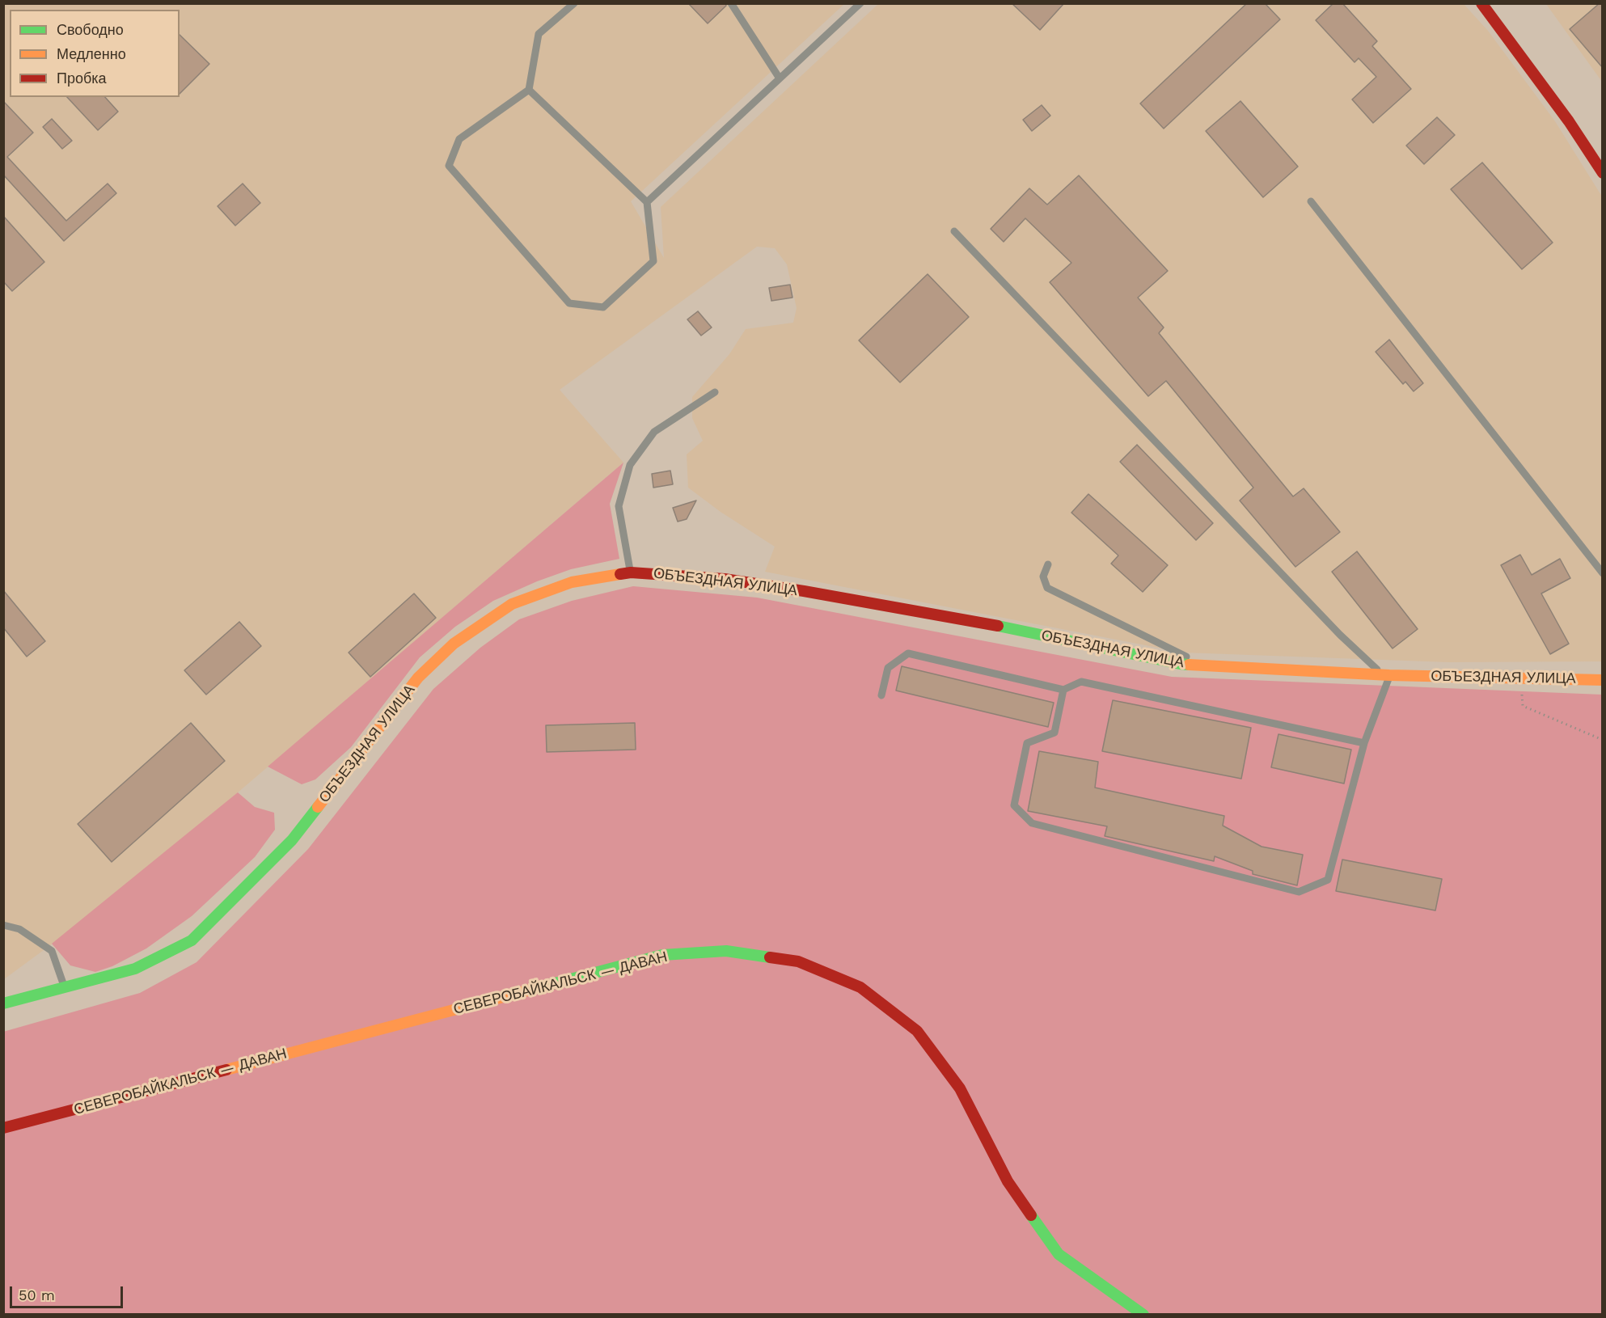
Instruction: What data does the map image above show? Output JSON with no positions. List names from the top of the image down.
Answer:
{
  "streets": {
    "street": ["ОБЪЕЗДНАЯ УЛИЦА", "СЕВЕРОБАЙКАЛЬСК — ДАВАН"]
  },
  "legend": ["Свободно", "Медленно", "Пробка"],
  "scale_bar": "50 m"
}
